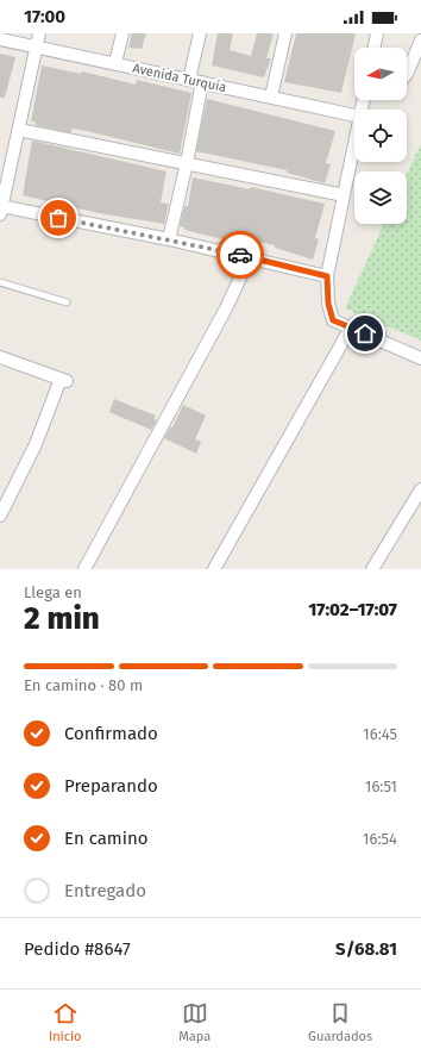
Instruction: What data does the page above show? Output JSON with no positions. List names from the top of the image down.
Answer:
{
  "streets": {
    "street": ["Avenida Turquía"]
  },
  "north": "left",
  "page": {
    "status": "17:00",
    "heading": ["2 min", "Llega en", "17:02–17:07"],
    "panel": ["Pedido #8647", "S/68.81"],
    "bar": "En camino · 80 m",
    "list": [
      ["Confirmado", "16:45"],
      ["Preparando", "16:51"],
      ["En camino", "16:54"],
      "Entregado"
    ],
    "tabs": ["Inicio", "Mapa", "Guardados"]
  }
}
